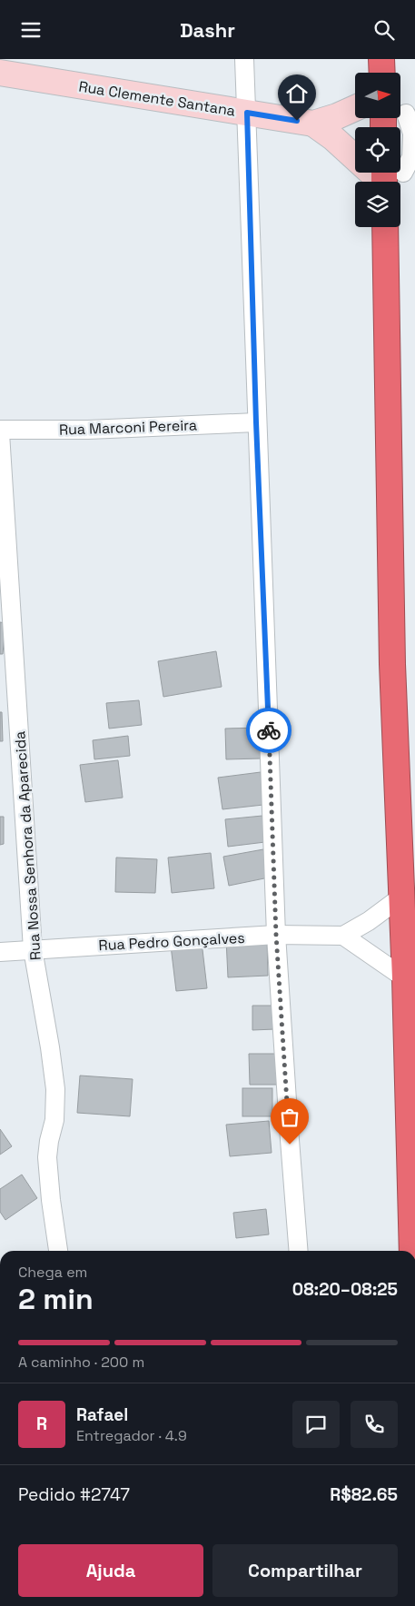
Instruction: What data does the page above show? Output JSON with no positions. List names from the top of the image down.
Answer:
{
  "streets": {
    "street": [
      "Rua Clemente Santana",
      "Rua Marconi Pereira",
      "Rua Nossa Senhora da Aparecida",
      "Rua Pedro Gonçalves"
    ]
  },
  "crossings": [
    ["Rua Nossa Senhora da Aparecida", "Rua Pedro Gonçalves"]
  ],
  "north": "right",
  "page": {
    "header": "Dashr",
    "heading": ["2 min", "Chega em", "08:20–08:25"],
    "panel": [
      "Rafael",
      "Entregador · 4.9",
      "Pedido #2747",
      "R$82.65"
    ],
    "bar": "A caminho · 200 m",
    "round": "R",
    "buttons": ["Ajuda", "Compartilhar"]
  }
}
